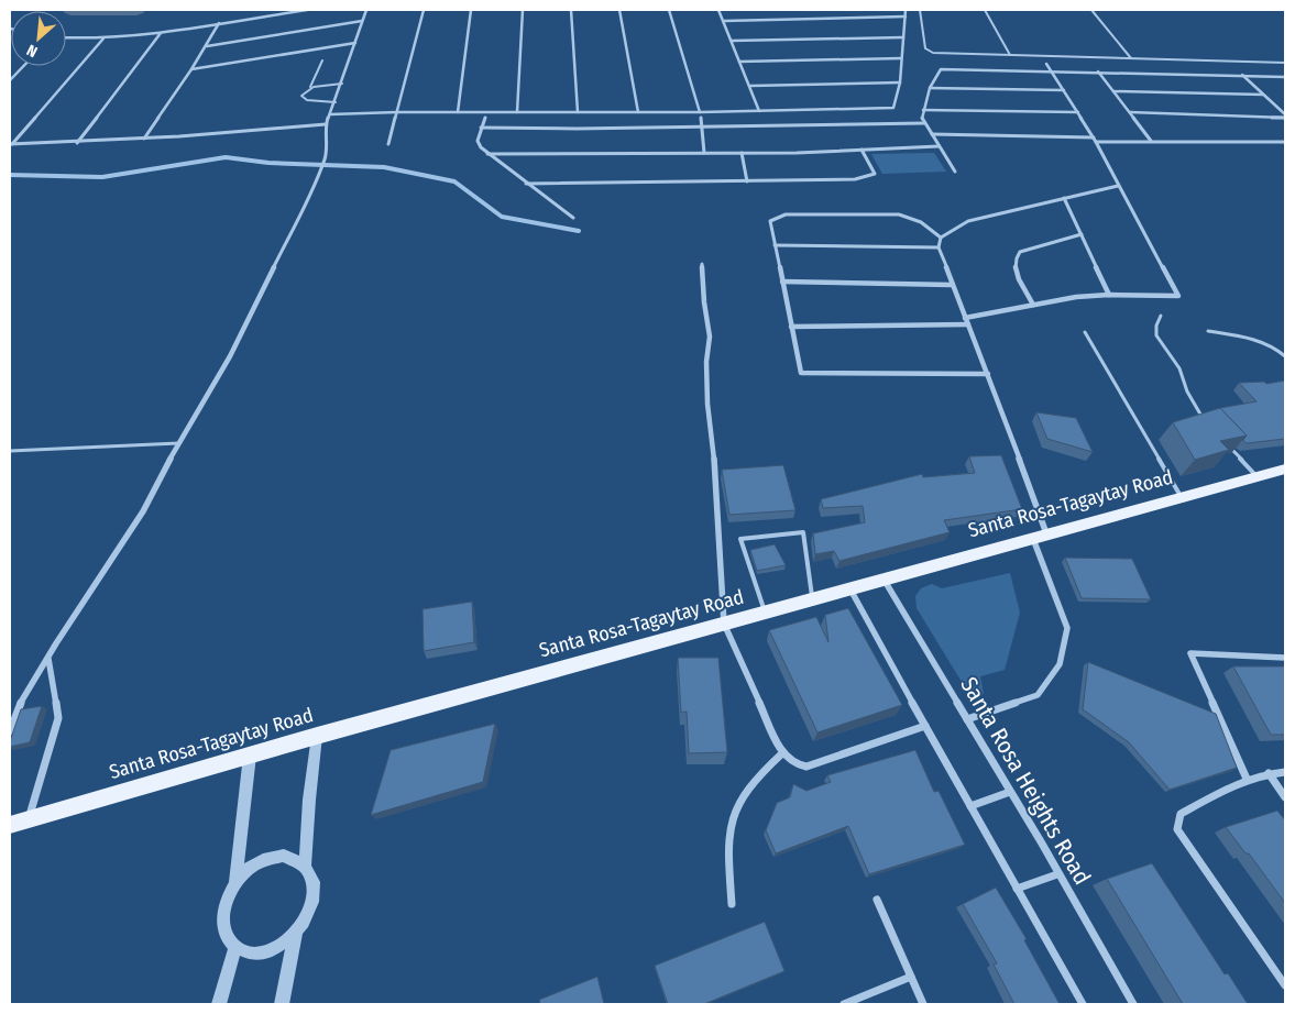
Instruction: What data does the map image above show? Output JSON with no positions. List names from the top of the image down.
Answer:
{
  "streets": {
    "main road": ["Santa Rosa-Tagaytay Road"],
    "street": ["Santa Rosa Heights Road"]
  },
  "crossings": [
    ["Santa Rosa-Tagaytay Road", "Santa Rosa Heights Road"]
  ],
  "north": "bottom left"
}
